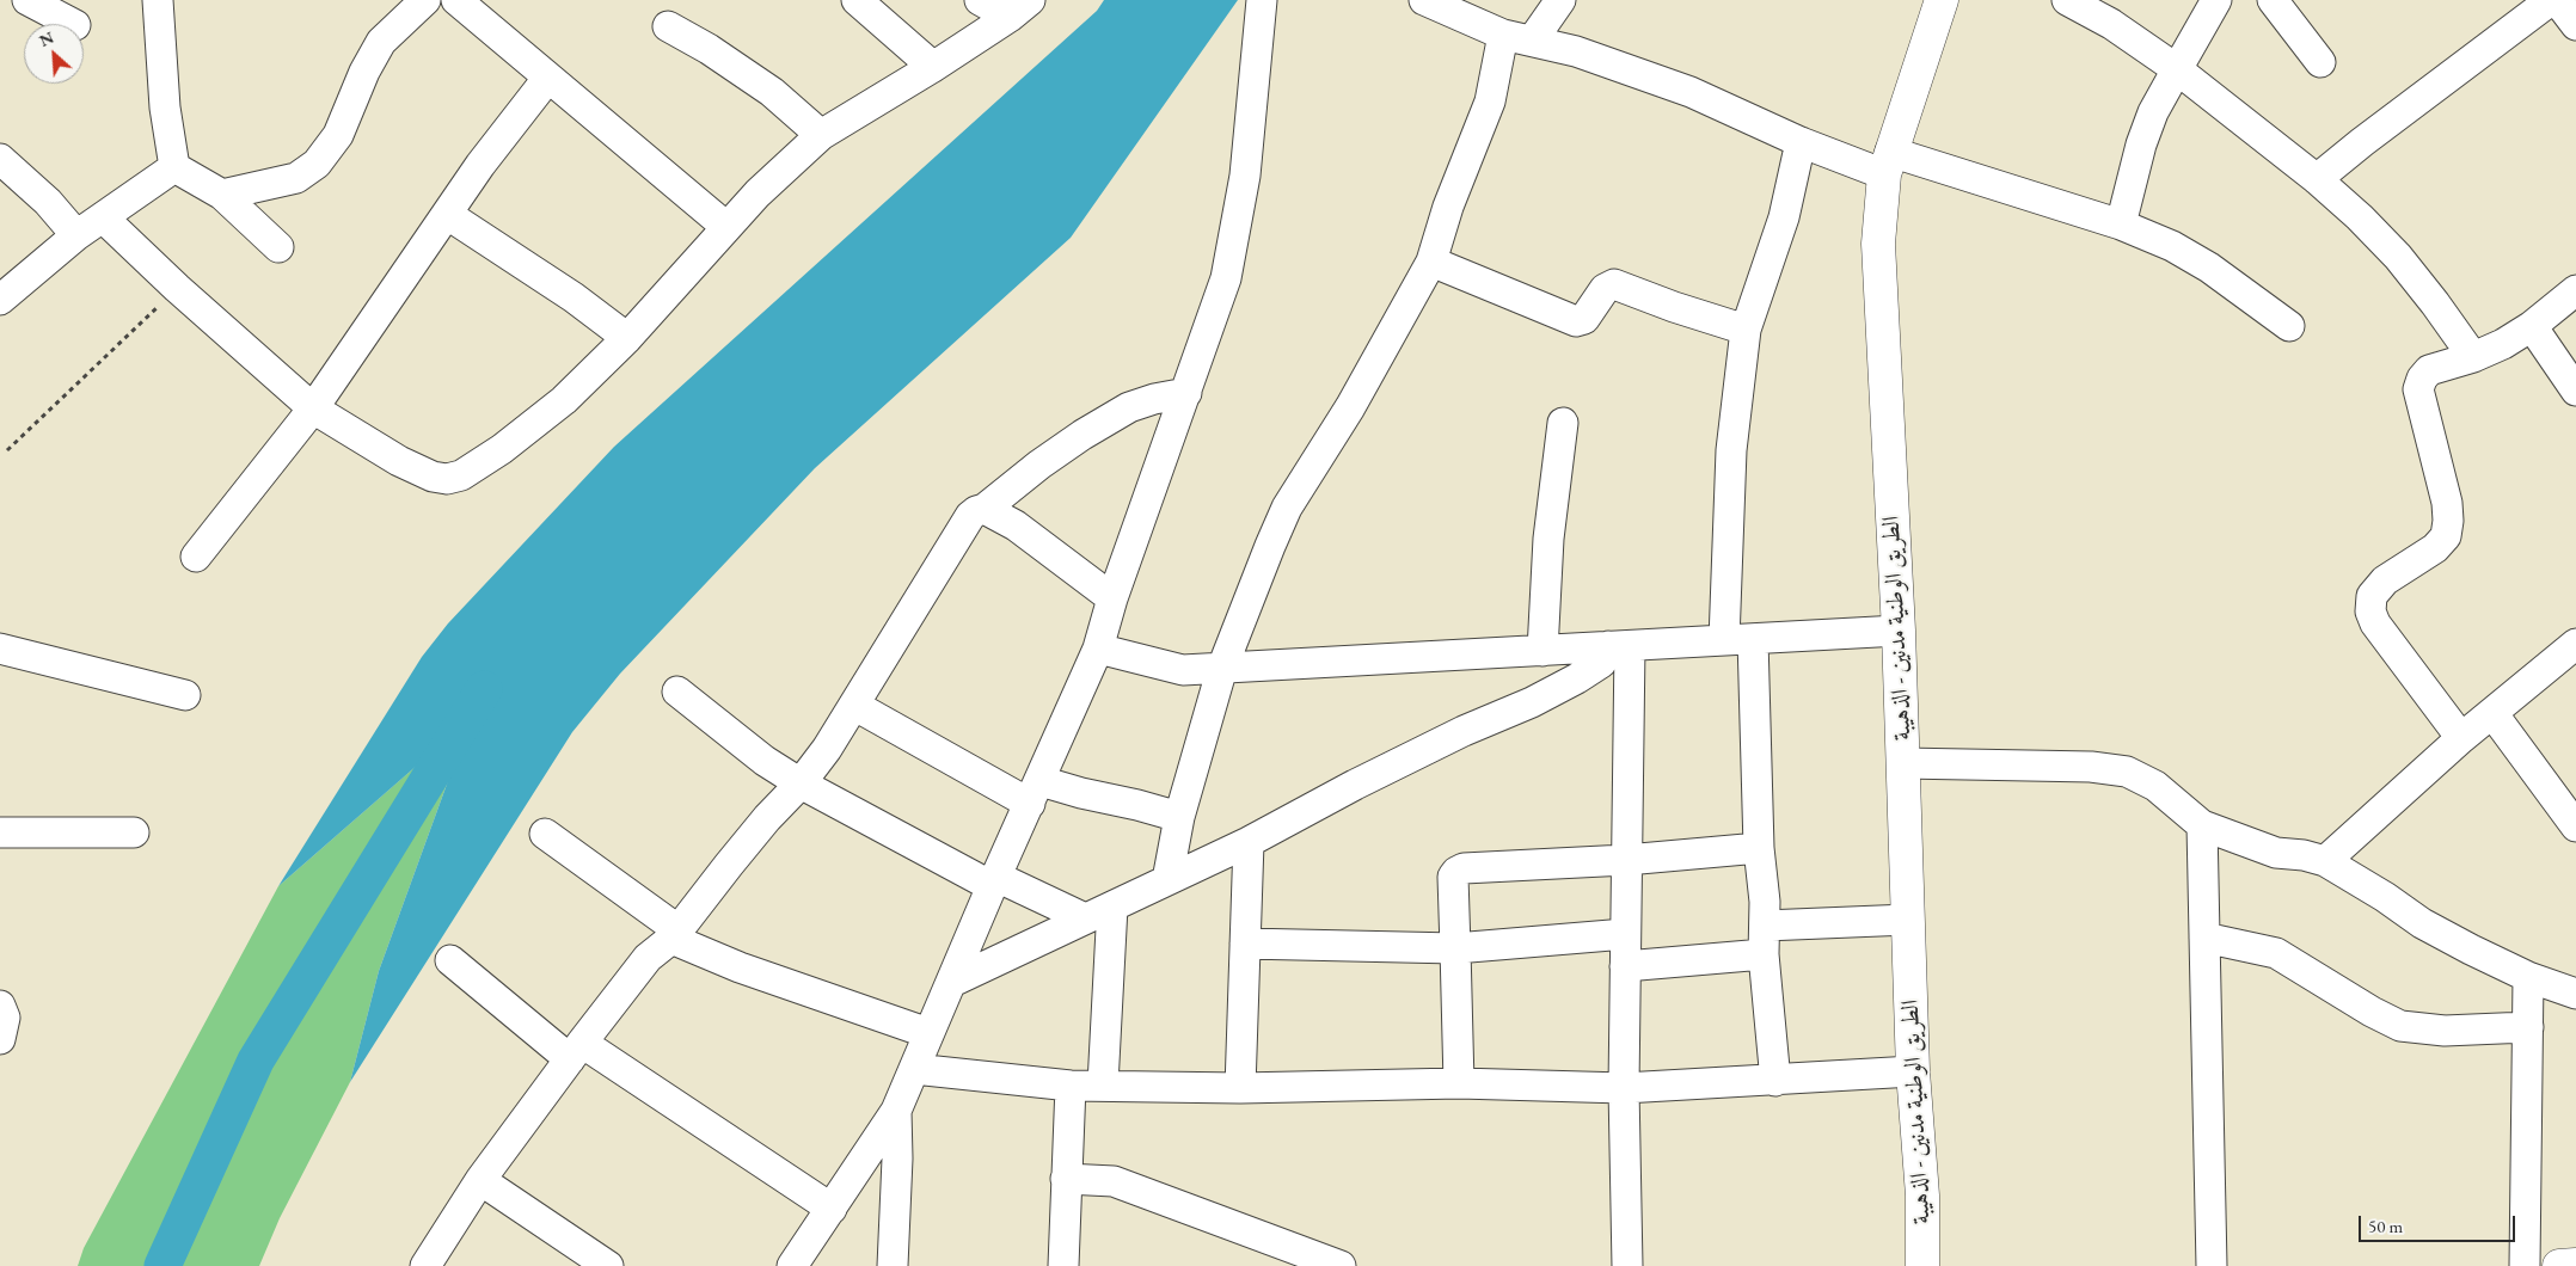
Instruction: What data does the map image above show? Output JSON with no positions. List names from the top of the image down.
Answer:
{
  "streets": {
    "main road": ["الطريق الوطنية مدنين - الذهيبة"]
  },
  "scale_bar": "50 m",
  "north": "top left"
}
